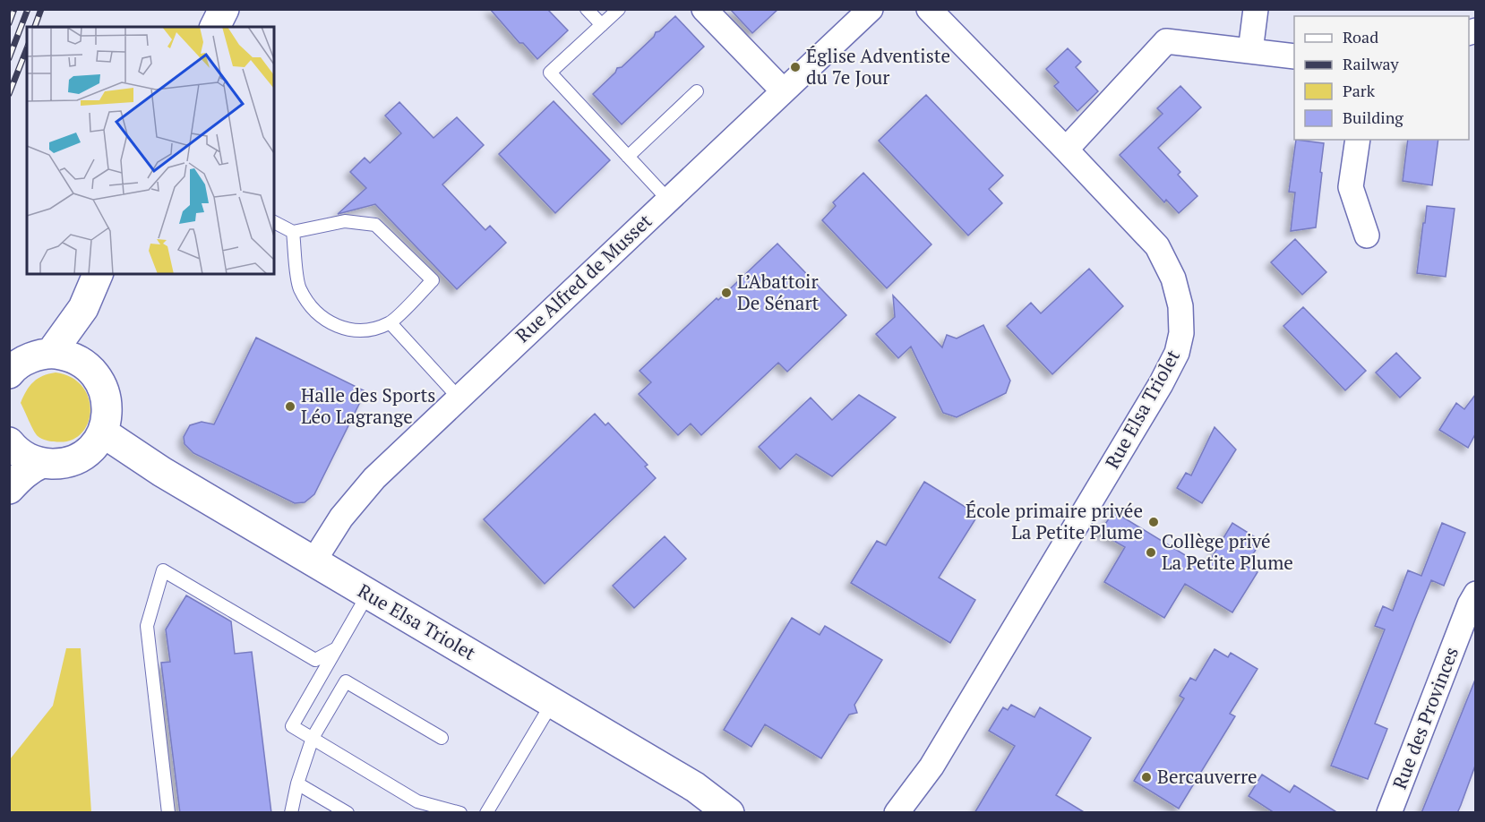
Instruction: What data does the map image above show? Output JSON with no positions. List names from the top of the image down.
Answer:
{
  "streets": {
    "street": ["Rue Alfred de Musset", "Rue Elsa Triolet", "Rue des Provinces"]
  },
  "crossings": [
    ["Rue Alfred de Musset", "Rue Elsa Triolet"]
  ],
  "places": [
    "Église Adventiste du 7e Jour",
    "L’Abattoir De Sénart",
    "Halle des Sports Léo Lagrange",
    "École primaire privée La Petite Plume",
    "Collège privé La Petite Plume",
    "Bercauverre"
  ],
  "legend": [
    "Road",
    "Railway",
    "Park",
    "Building"
  ]
}
